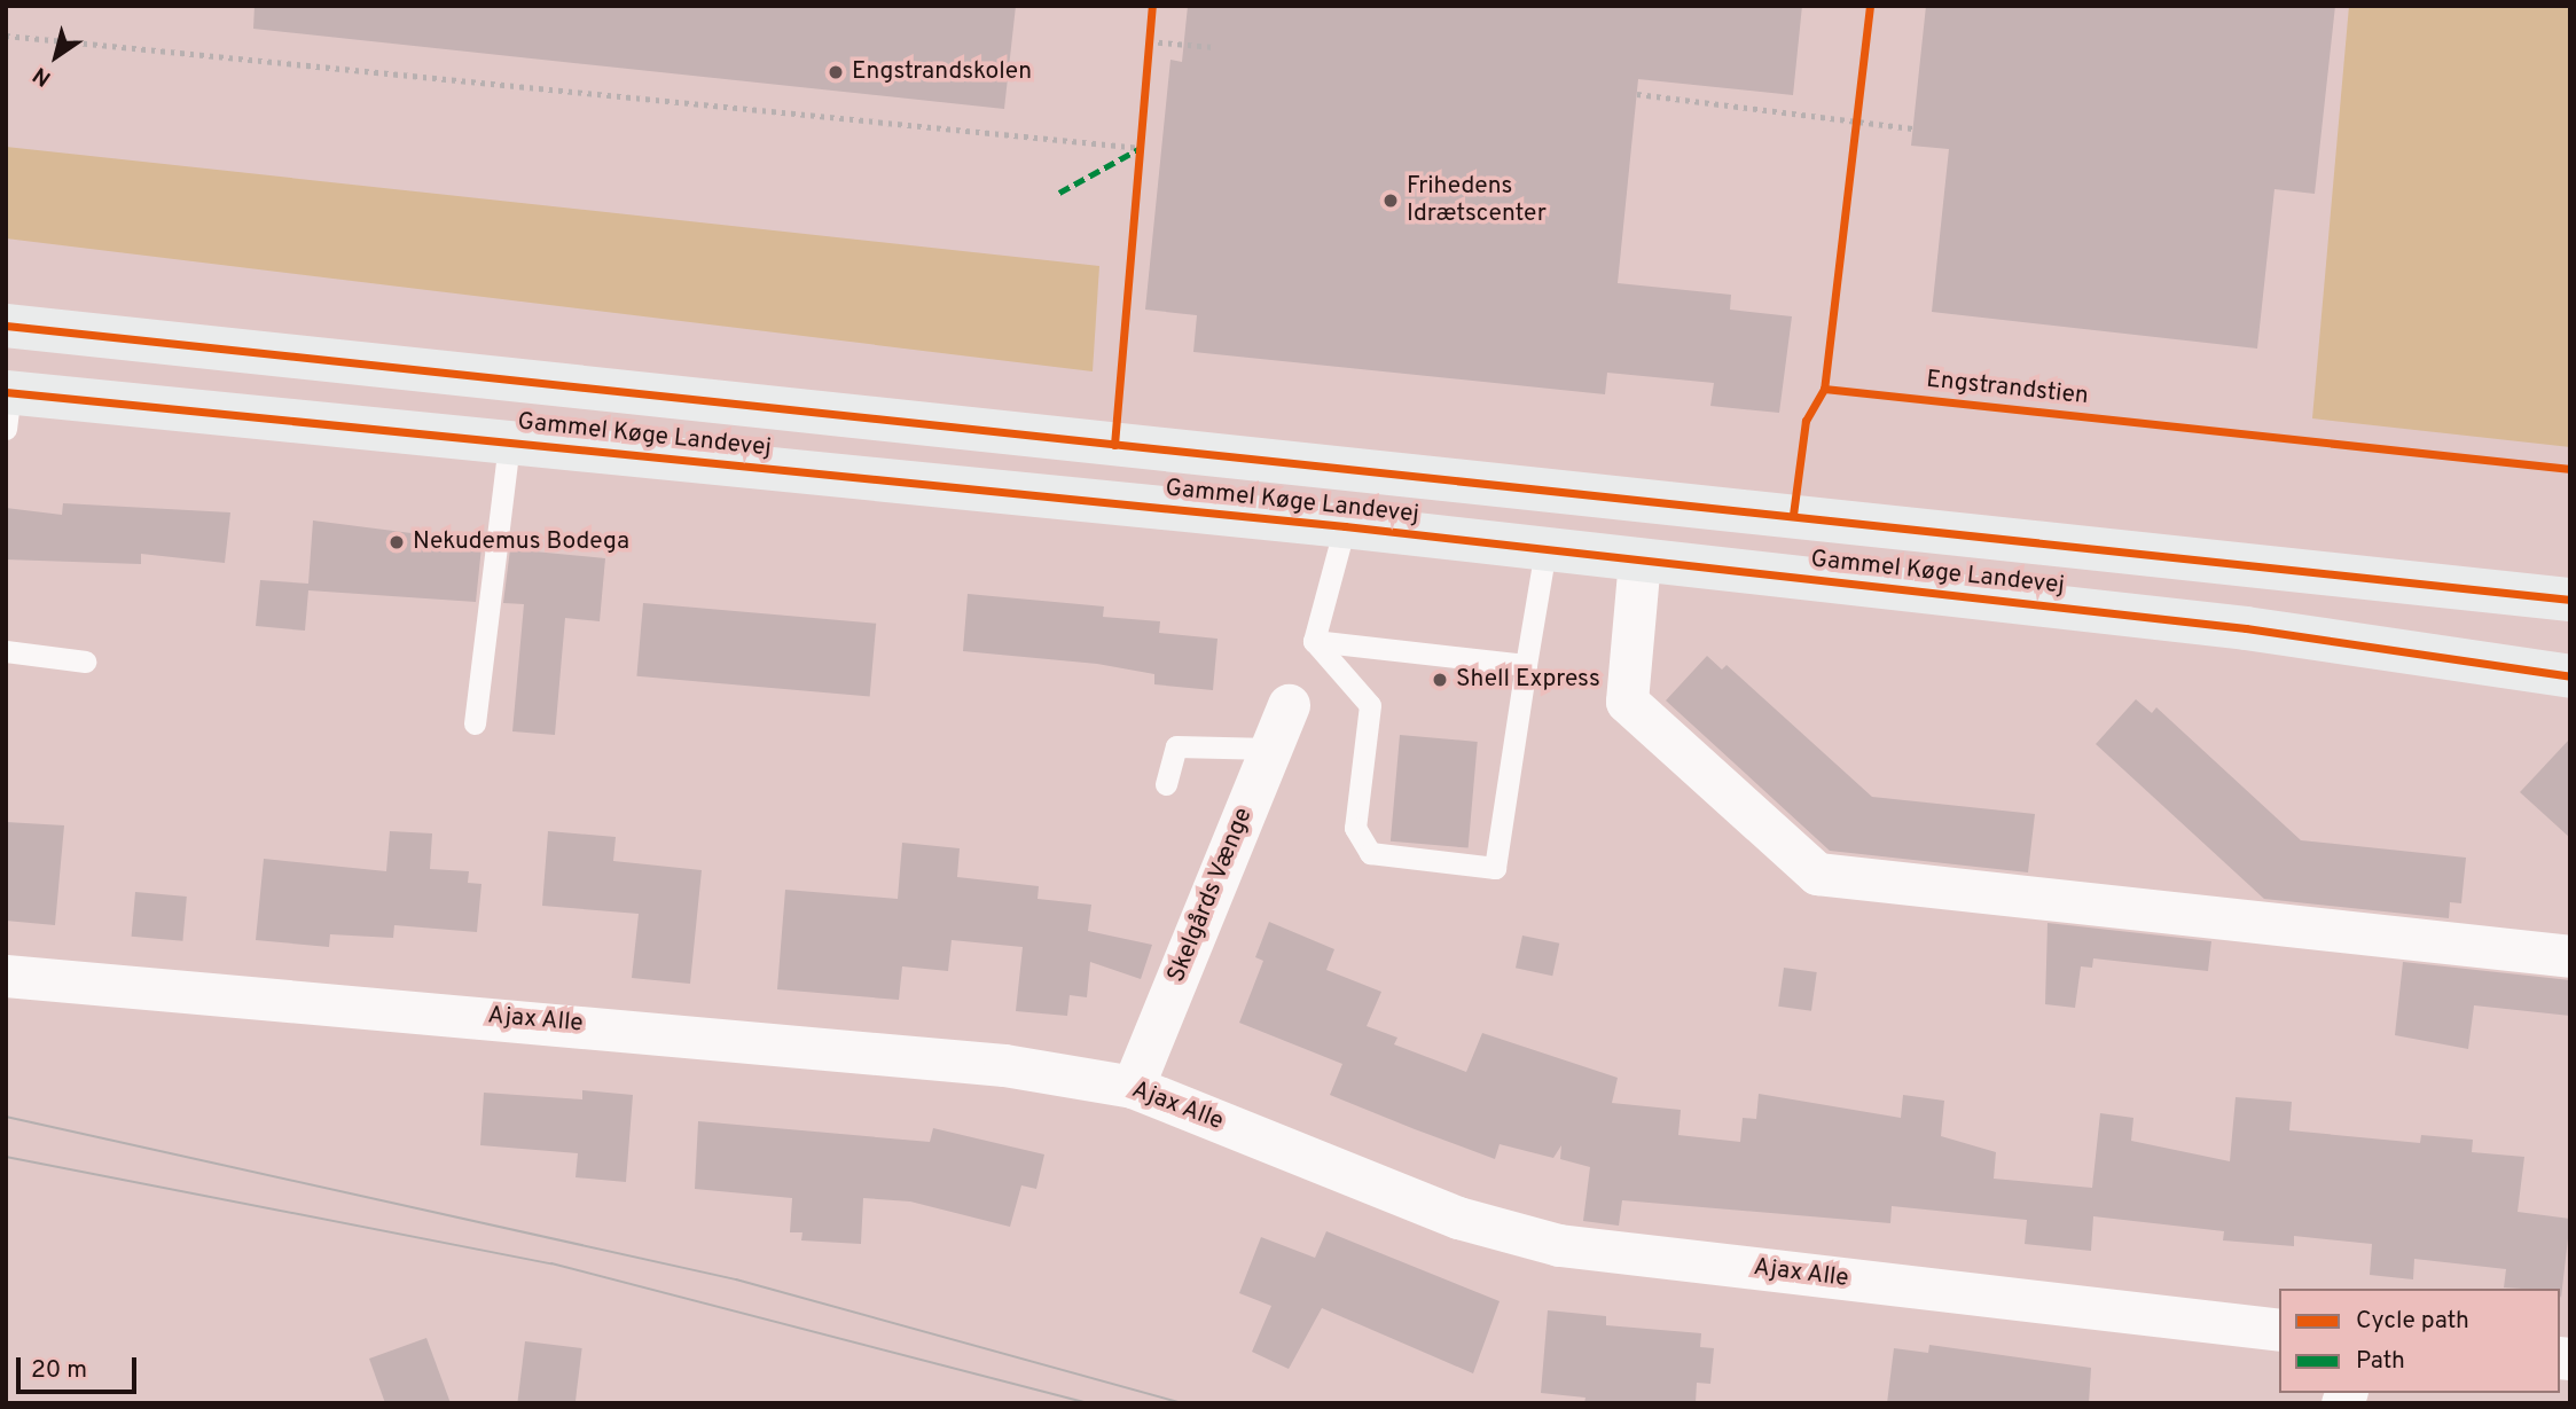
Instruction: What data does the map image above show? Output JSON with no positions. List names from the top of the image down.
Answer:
{
  "streets": {
    "main road": ["Gammel Køge Landevej"],
    "street": ["Skelgårds Vænge", "Ajax Alle"],
    "cycle path": ["Engstrandstien"]
  },
  "crossings": [
    ["Skelgårds Vænge", "Ajax Alle"]
  ],
  "places": [
    "Engstrandskolen",
    "Frihedens Idrætscenter",
    "Nekudemus Bodega",
    "Shell Express"
  ],
  "legend": ["Cycle path", "Path"],
  "scale_bar": "20 m",
  "north": "bottom left"
}
